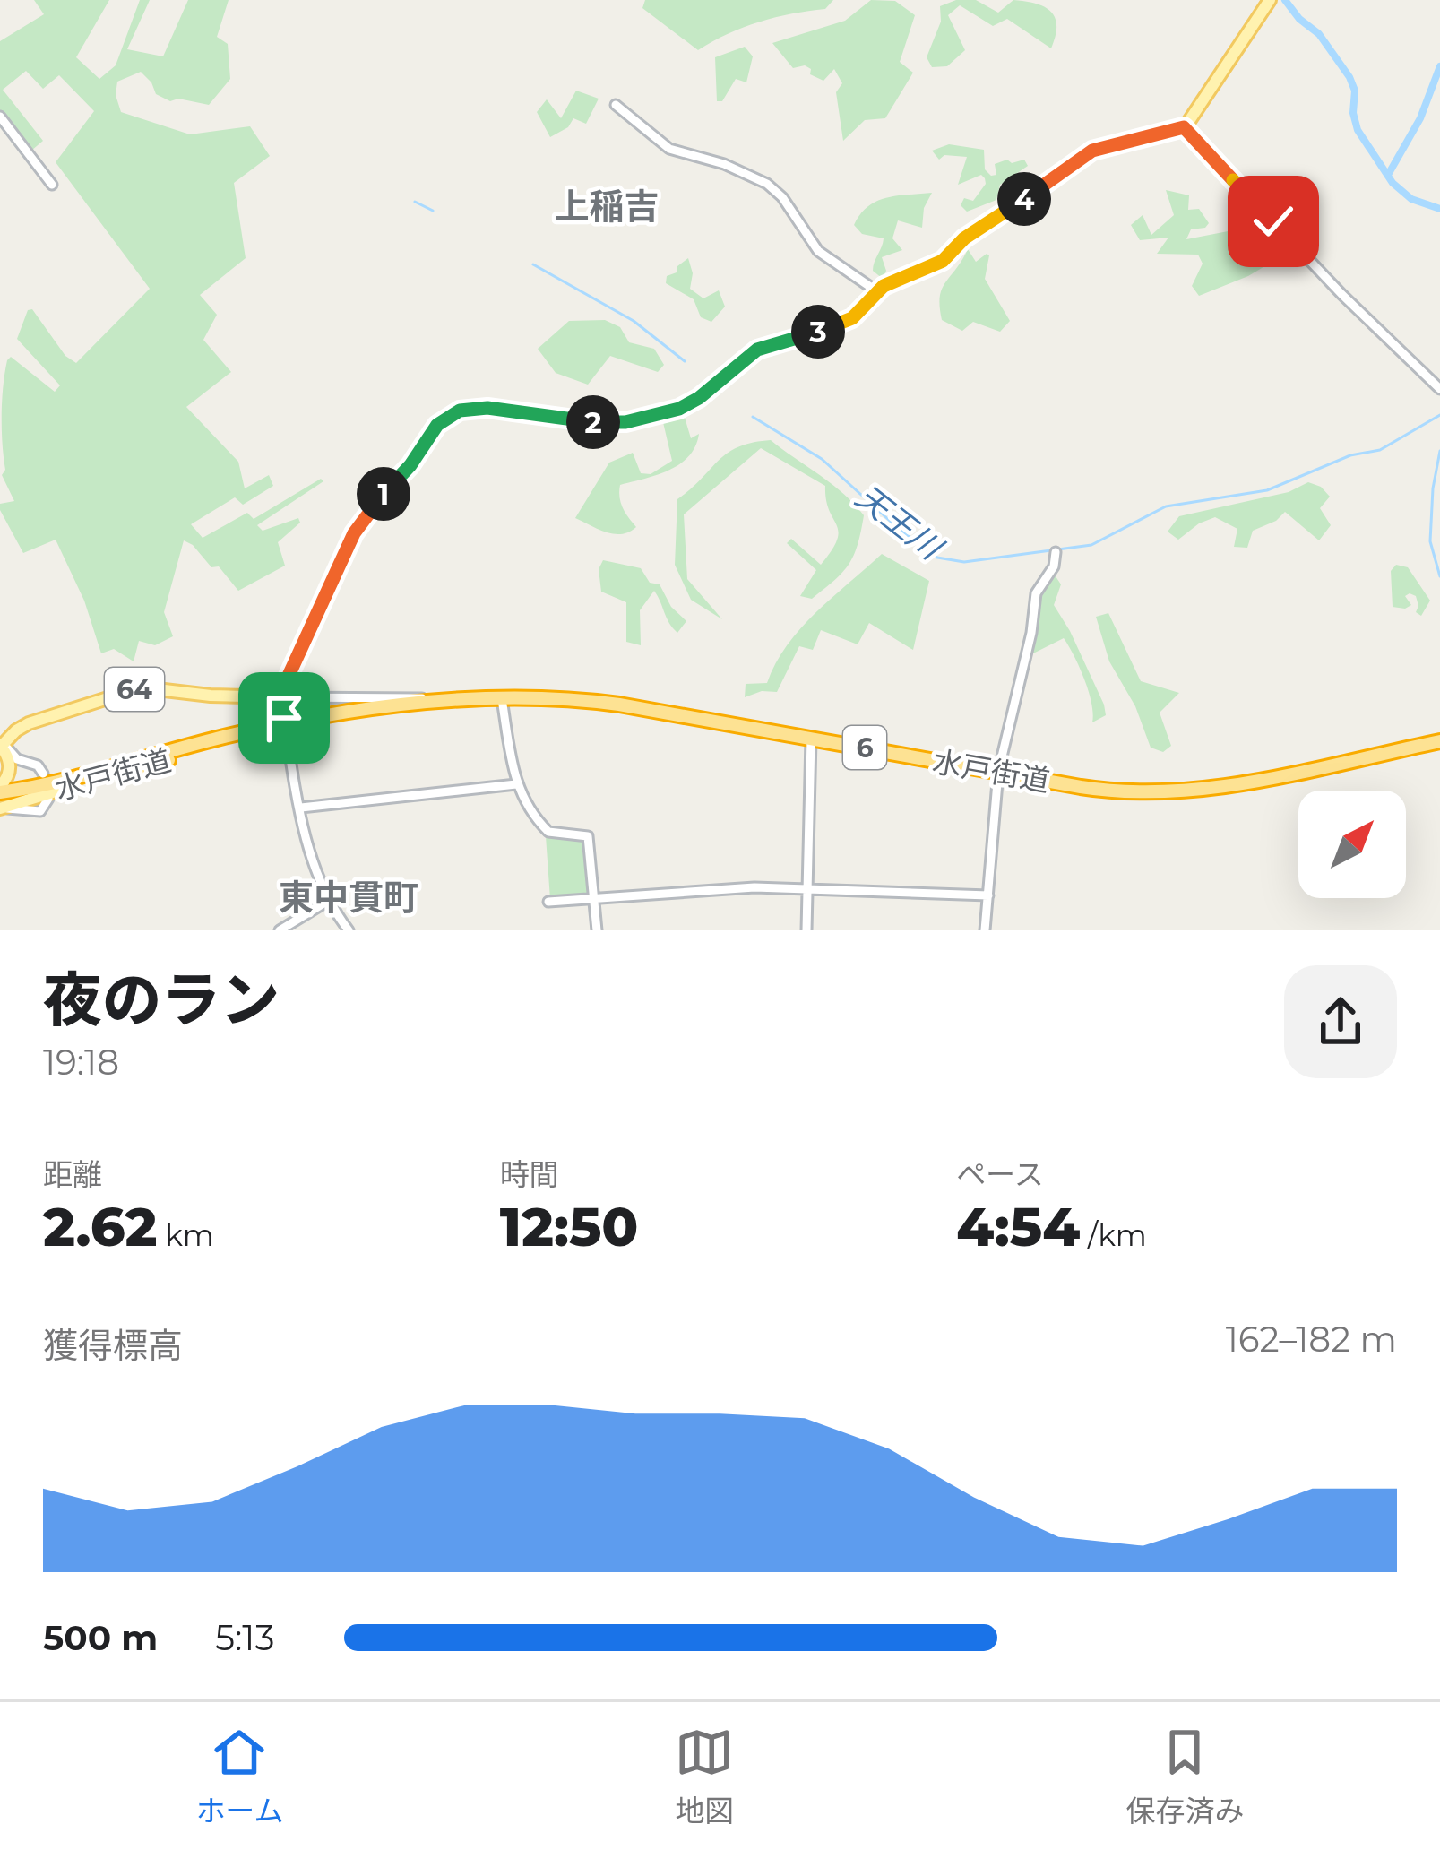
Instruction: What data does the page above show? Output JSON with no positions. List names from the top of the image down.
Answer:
{
  "streets": {
    "highway": ["6", "水戸街道"],
    "main road": ["64"]
  },
  "districts": ["上稲吉", "東中貫町"],
  "water": ["天王川"],
  "north": "top right",
  "page": {
    "pins": [
      "4",
      "3",
      "2",
      "1"
    ],
    "heading": ["夜のラン", "19:18"],
    "stats": [
      ["距離", "2.62 km"],
      ["時間", "12:50"],
      ["ペース", "4:54 /km"]
    ],
    "chart": ["獲得標高", "162–182 m"],
    "list": [
      {
        "name": "500 m",
        "note": "5:13"
      }
    ],
    "tabs": ["ホーム", "地図", "保存済み"]
  }
}
